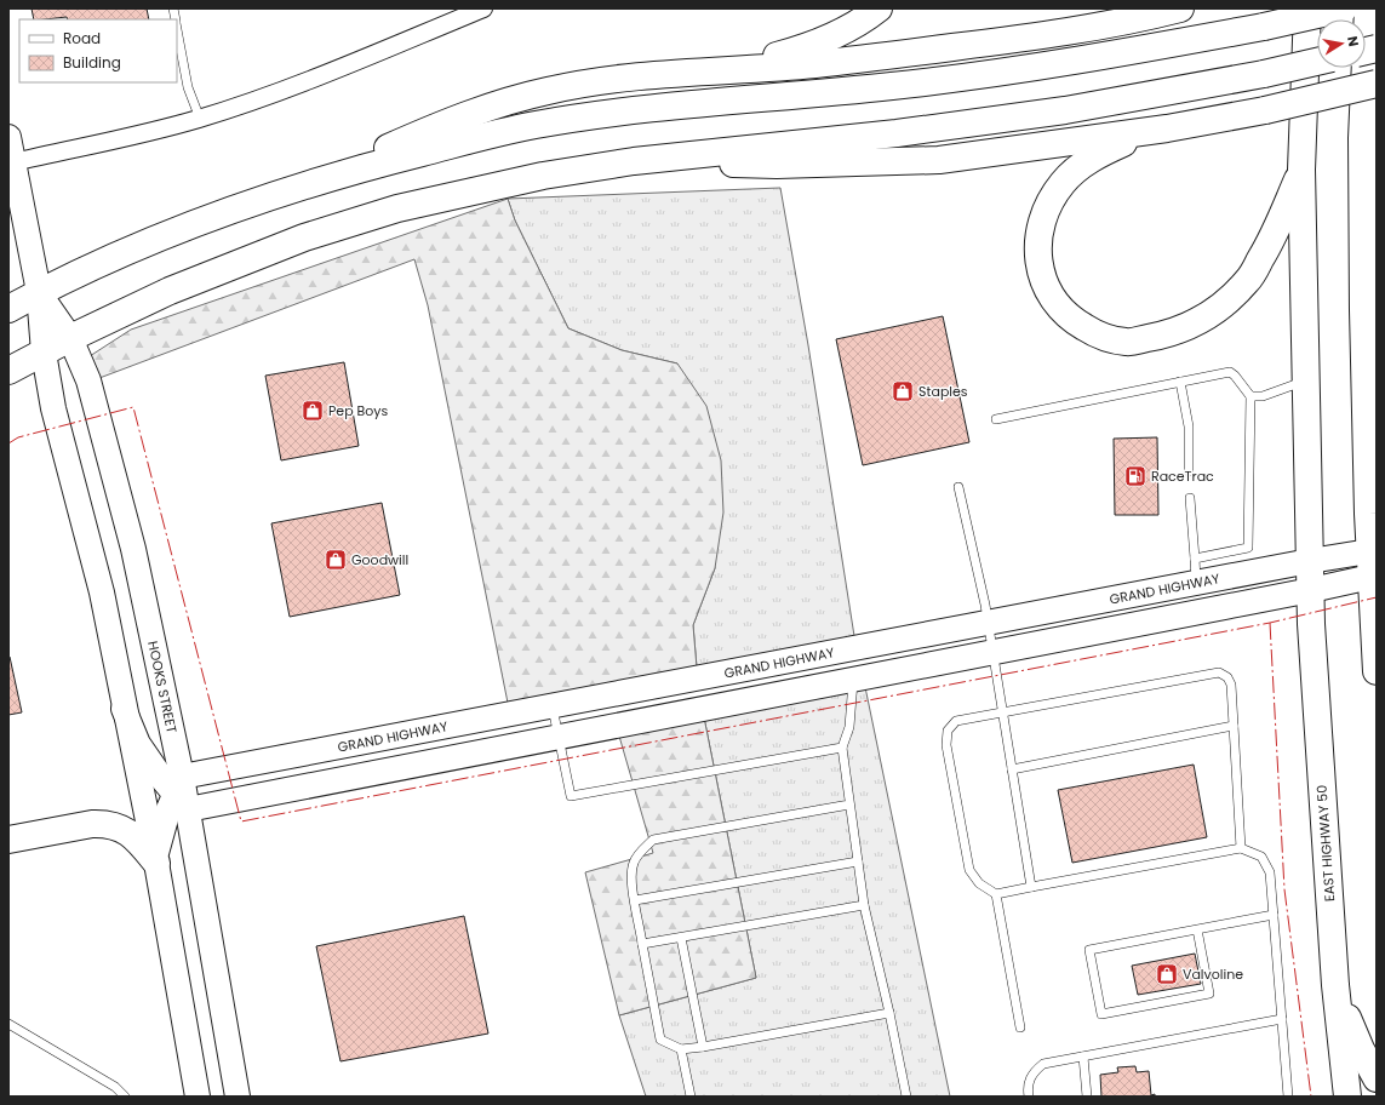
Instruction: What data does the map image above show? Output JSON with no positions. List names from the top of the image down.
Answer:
{
  "streets": {
    "highway": ["EAST HIGHWAY 50"],
    "street": ["GRAND HIGHWAY", "HOOKS STREET"]
  },
  "crossings": [
    ["GRAND HIGHWAY", "HOOKS STREET"],
    ["GRAND HIGHWAY", "EAST HIGHWAY 50"]
  ],
  "places": {
    "shop": [
      "Staples",
      "Pep Boys",
      "Goodwill",
      "Valvoline"
    ],
    "fuel station": ["RaceTrac"]
  },
  "legend": ["Road", "Building"],
  "north": "right"
}
